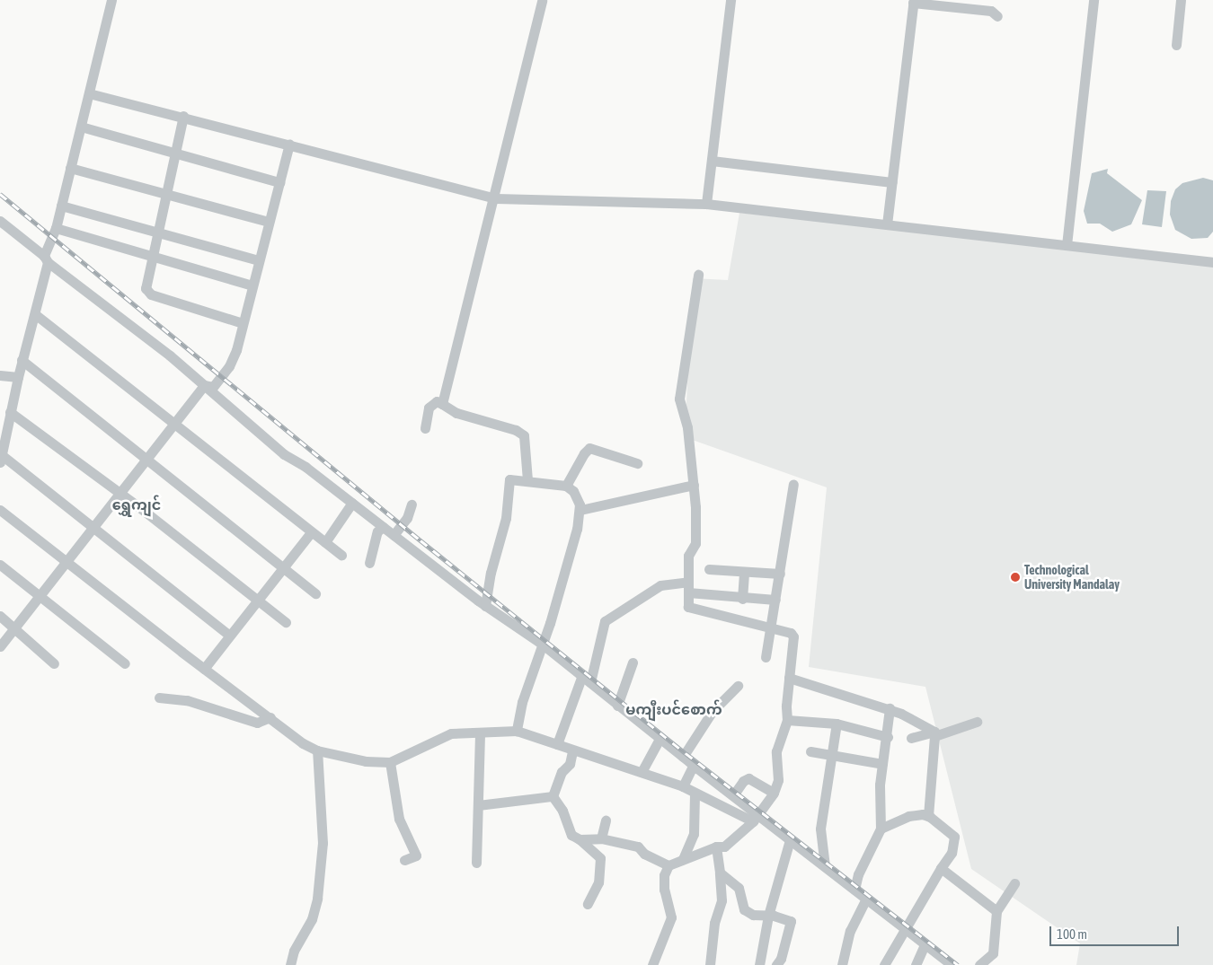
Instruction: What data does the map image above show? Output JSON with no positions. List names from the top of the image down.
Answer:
{
  "districts": ["ရွှေကျင်", "မကျီးပင်စောက်"],
  "places": ["Technological University Mandalay"],
  "scale_bar": "100 m"
}
